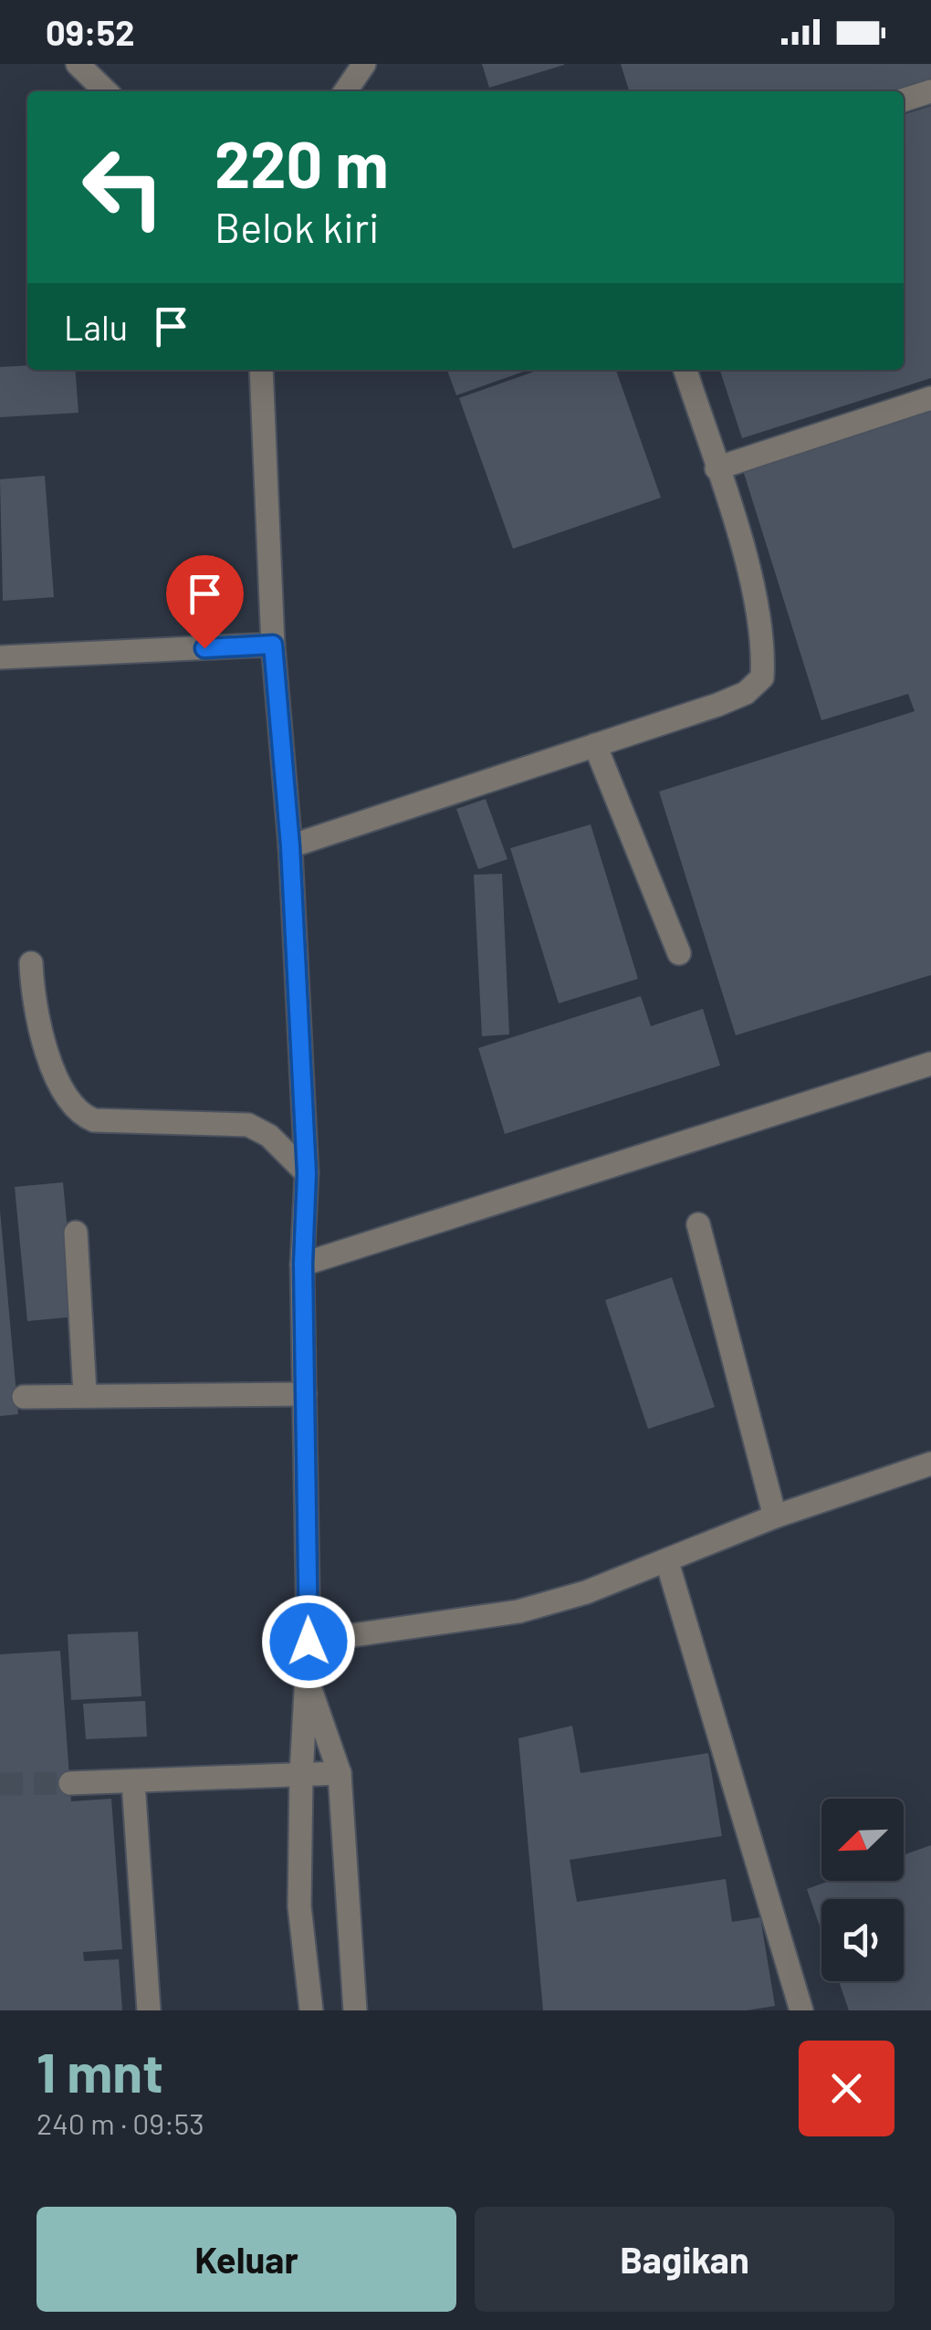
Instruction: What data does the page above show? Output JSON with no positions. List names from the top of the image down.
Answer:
{
  "north": "bottom left",
  "page": {
    "status": "09:52",
    "turn": ["220 m", "Belok kiri"],
    "then": "Lalu",
    "heading": ["1 mnt", "240 m · 09:53"],
    "buttons": ["Keluar", "Bagikan"]
  }
}
